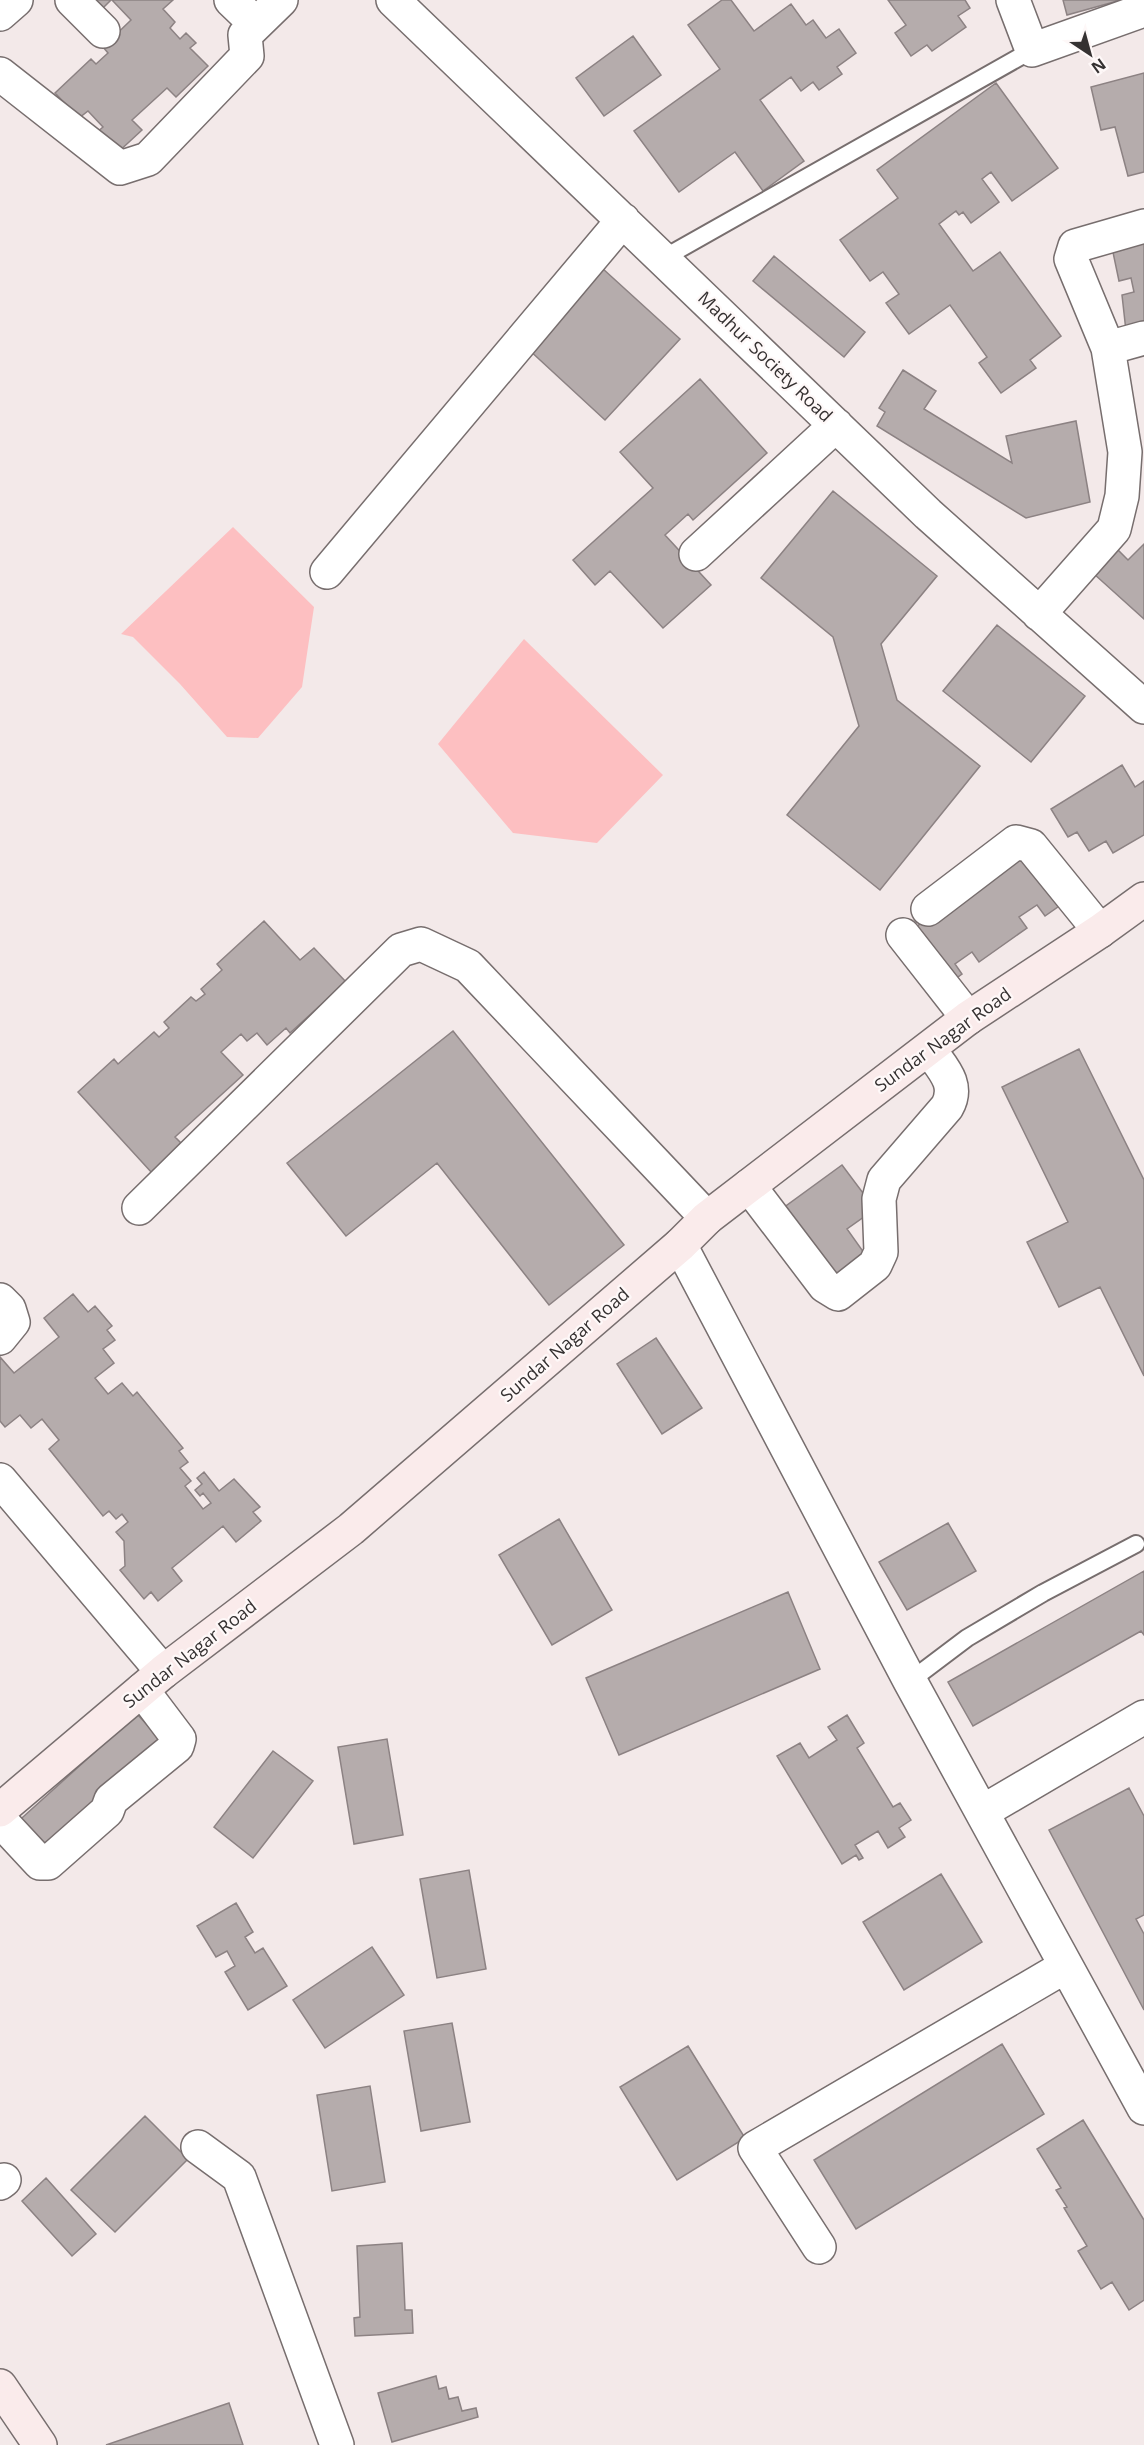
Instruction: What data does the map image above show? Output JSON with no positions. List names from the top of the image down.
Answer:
{
  "streets": {
    "street": ["Madhur Society Road", "Sundar Nagar Road"]
  },
  "north": "bottom right"
}
